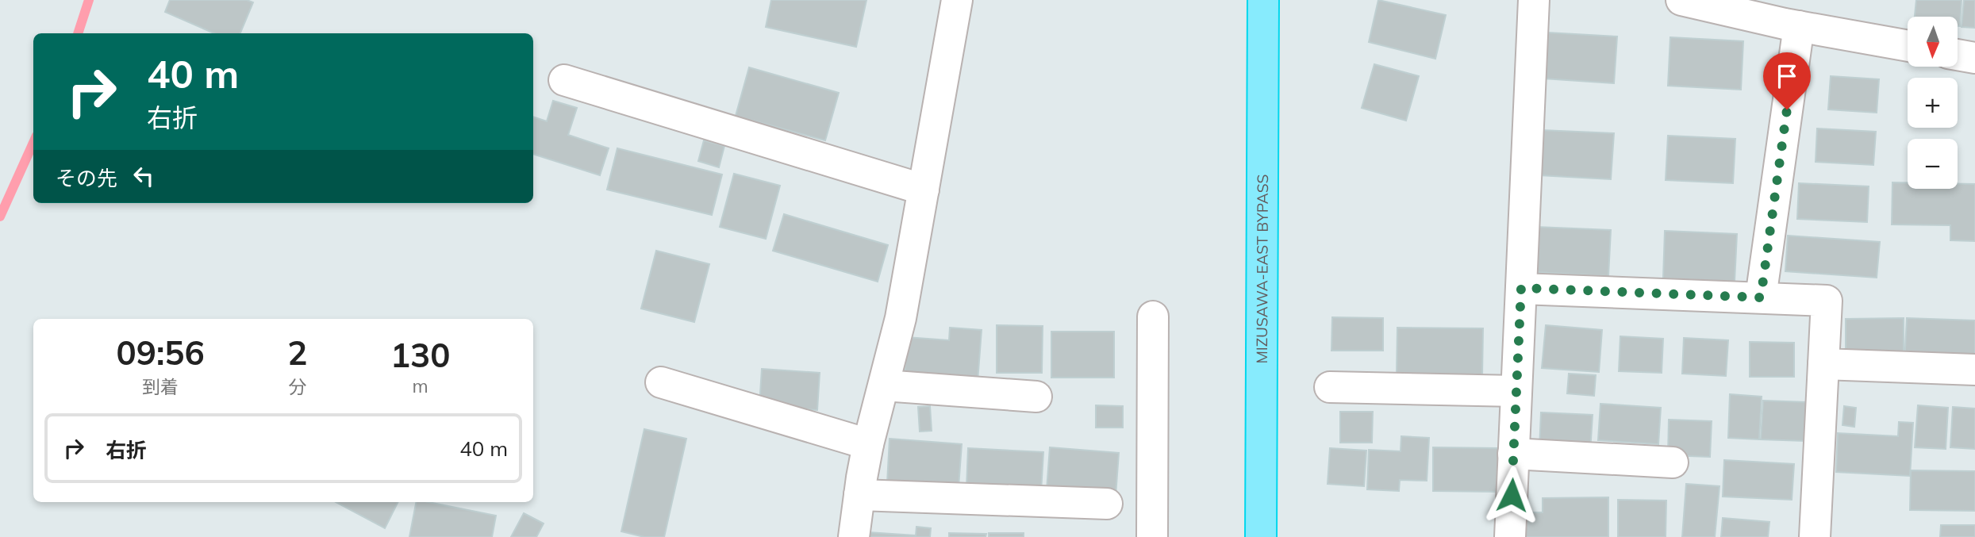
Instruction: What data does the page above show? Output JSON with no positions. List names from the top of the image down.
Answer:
{
  "streets": {
    "highway": ["MIZUSAWA-EAST BYPASS"]
  },
  "north": "bottom",
  "page": {
    "map_buttons": ["+", "−"],
    "turn": ["40 m", "右折"],
    "then": "その先",
    "eta": [
      "09:56",
      "到着",
      "2",
      "分",
      "130",
      "m"
    ],
    "list": [
      {
        "name": "右折",
        "value": "40 m"
      }
    ]
  }
}
